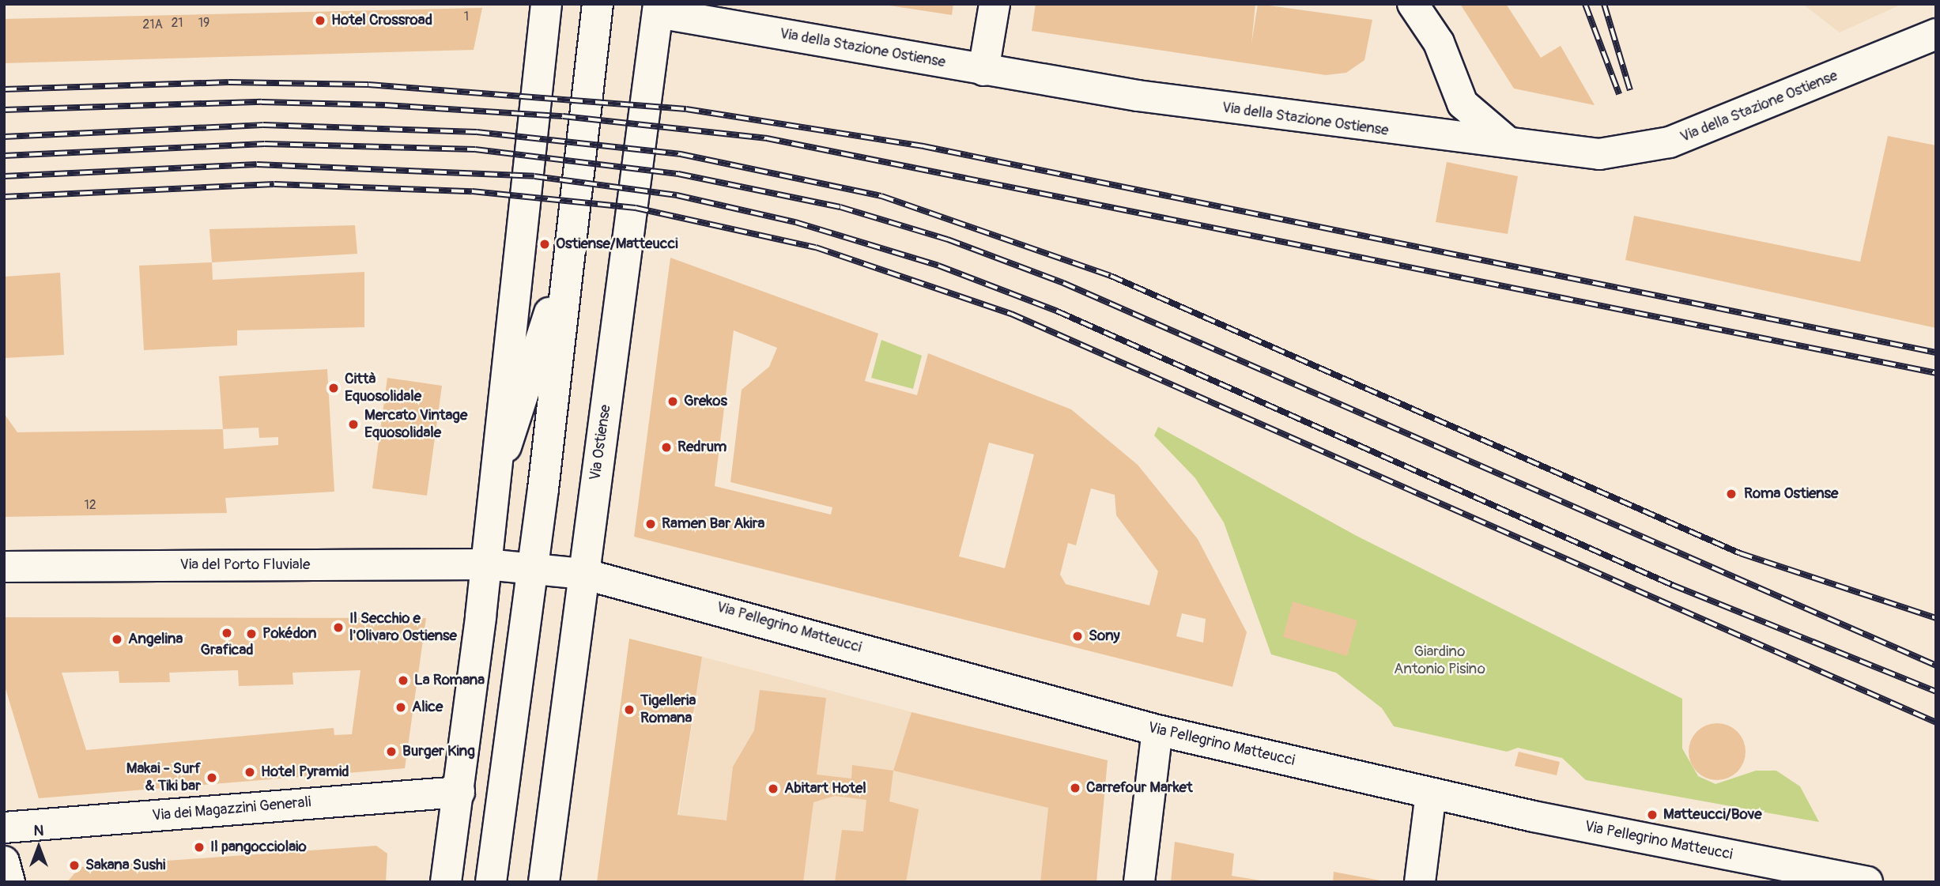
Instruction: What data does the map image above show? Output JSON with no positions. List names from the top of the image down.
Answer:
{
  "streets": {
    "street": [
      "Via della Stazione Ostiense",
      "Via Ostiense",
      "Via del Porto Fluviale",
      "Via Pellegrino Matteucci",
      "Via dei Magazzini Generali"
    ]
  },
  "crossings": [
    ["Via della Stazione Ostiense", "Via Ostiense"],
    ["Via Ostiense", "Via Pellegrino Matteucci"]
  ],
  "parks": ["Giardino Antonio Pisino"],
  "places": [
    "Hotel Crossroad",
    "Ostiense/Matteucci",
    "Città Equosolidale",
    "Grekos",
    "Mercato Vintage Equosolidale",
    "Redrum",
    "Roma Ostiense",
    "Ramen Bar Akira",
    "Il Secchio e l'Olivaro Ostiense",
    "Graficad",
    "Pokédon",
    "Sony",
    "Angelina",
    "La Romana",
    "Alice",
    "Tigelleria Romana",
    "Burger King",
    "Hotel Pyramid",
    "Makai - Surf & Tiki bar",
    "Carrefour Market",
    "Abitart Hotel",
    "Matteucci/Bove",
    "Il pangocciolaio",
    "Sakana Sushi"
  ],
  "house_numbers": [
    "1",
    "21",
    "19",
    "21A",
    "12"
  ],
  "north": "top"
}
